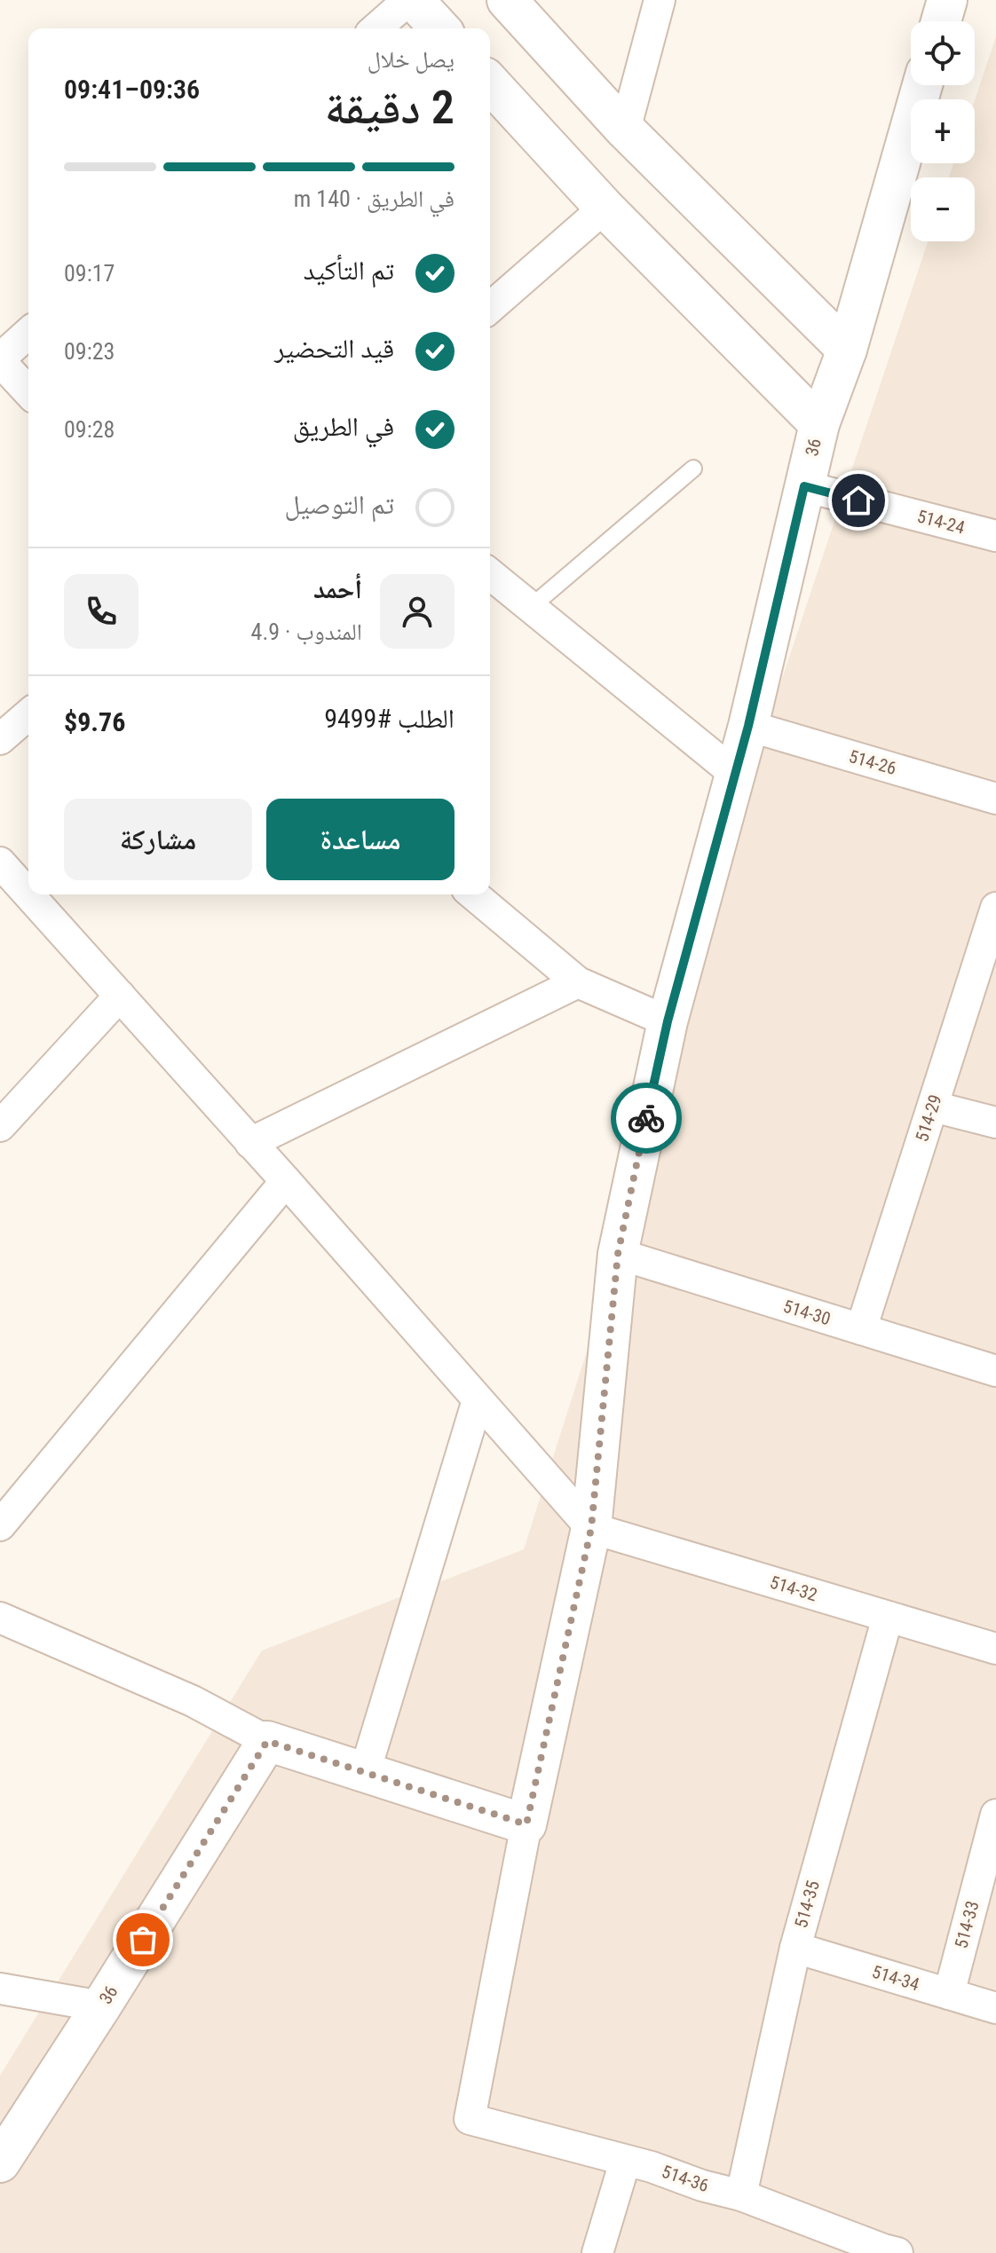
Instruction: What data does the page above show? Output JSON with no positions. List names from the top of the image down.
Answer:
{
  "streets": {
    "street": [
      "36",
      "514-24",
      "514-26",
      "514-29",
      "514-30",
      "514-32",
      "514-35",
      "514-33",
      "514-34",
      "514-36"
    ]
  },
  "crossings": [
    ["36", "514-24"],
    ["36", "514-26"],
    ["36", "514-30"],
    ["36", "514-32"],
    ["36", "514-36"],
    ["514-29", "514-30"],
    ["514-32", "514-35"],
    ["514-35", "514-34"],
    ["514-35", "514-36"],
    ["514-33", "514-34"]
  ],
  "page": {
    "map_buttons": ["+", "−"],
    "heading": ["2 دقيقة", "يصل خلال", "09:36–09:41"],
    "panel": [
      "أحمد",
      "المندوب · 4.9",
      "الطلب #9499",
      "$9.76"
    ],
    "bar": "في الطريق · 140 m",
    "list": [
      ["تم التأكيد", "09:17"],
      ["قيد التحضير", "09:23"],
      ["في الطريق", "09:28"],
      "تم التوصيل"
    ],
    "buttons": ["مساعدة", "مشاركة"]
  }
}
